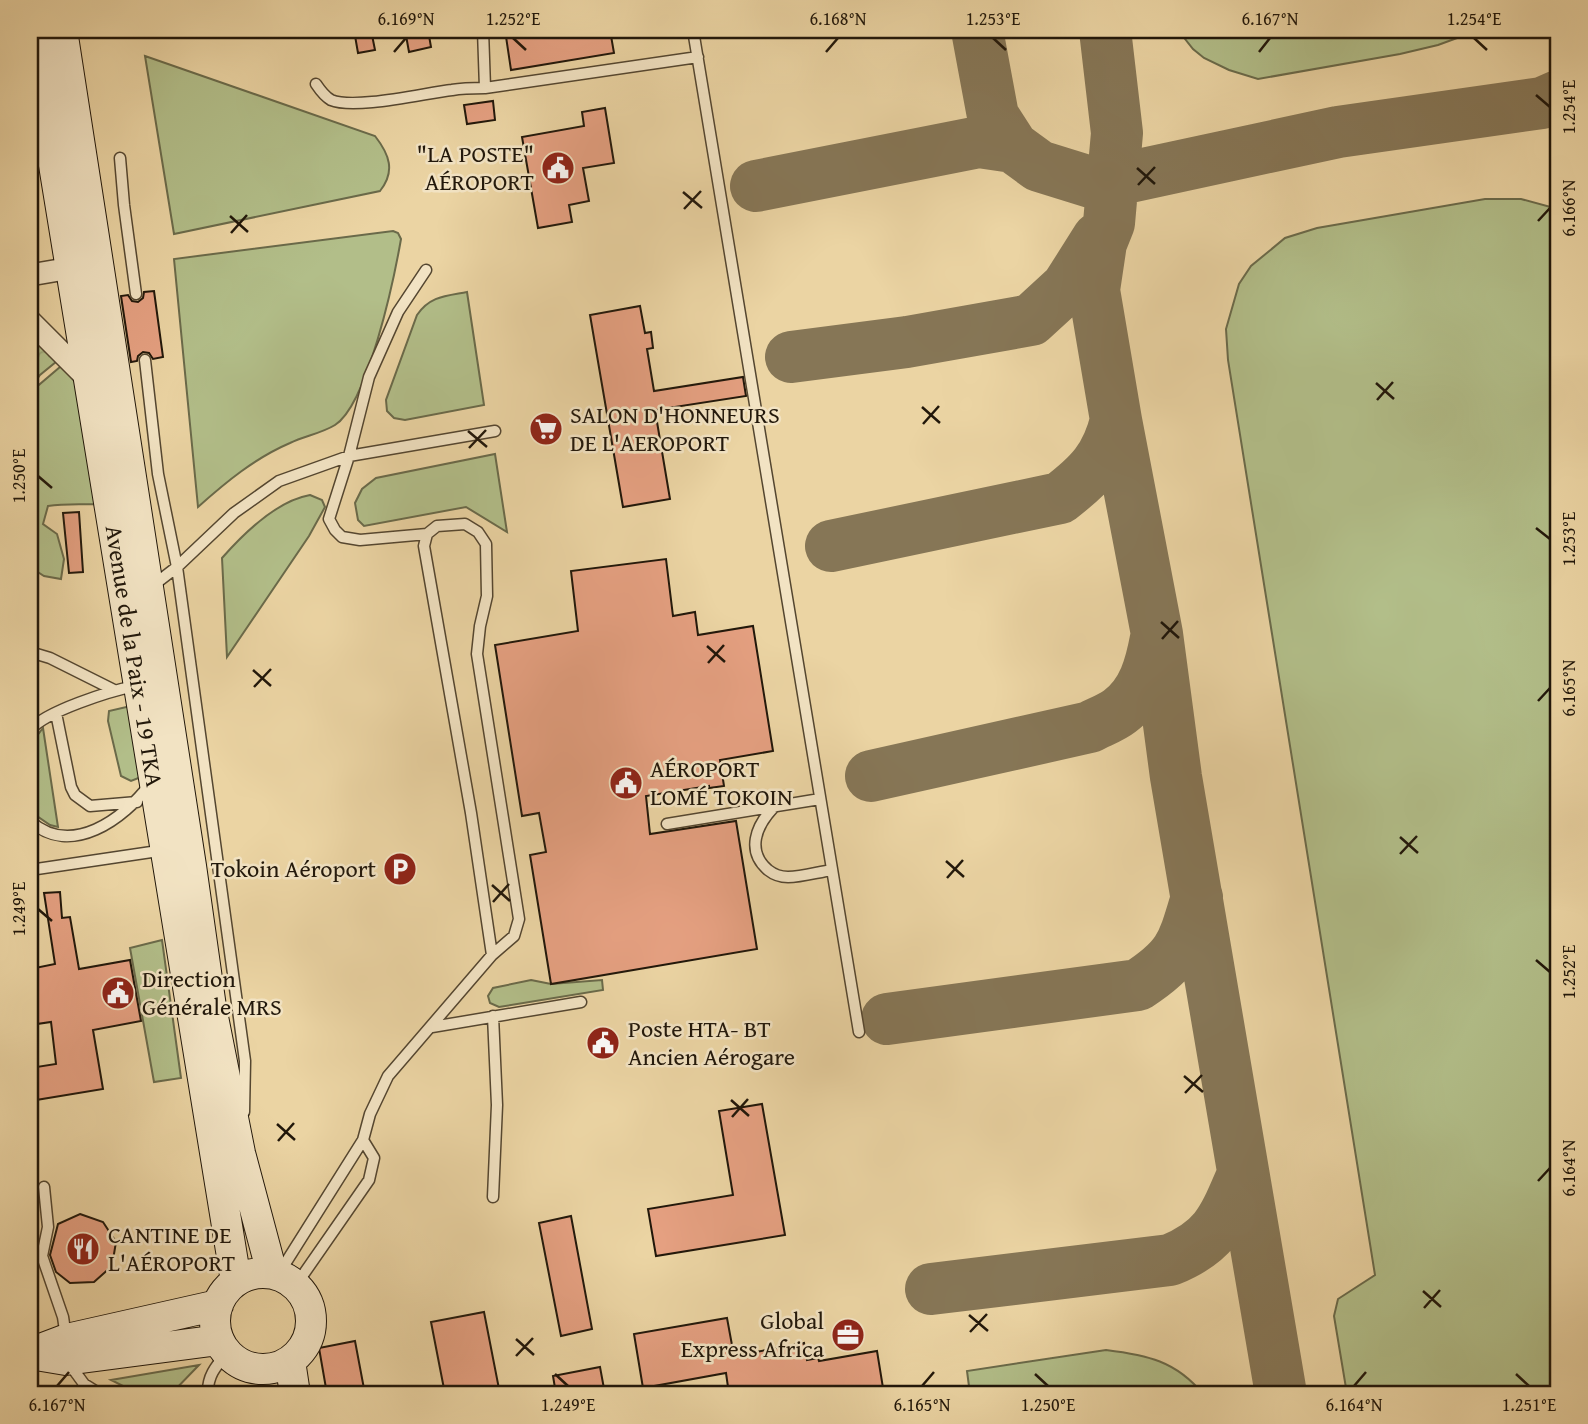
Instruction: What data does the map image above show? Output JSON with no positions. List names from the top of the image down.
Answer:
{
  "streets": {
    "main road": ["Avenue de la Paix - 19 TKA"]
  },
  "places": {
    "public building": [
      "\"LA POSTE\" AÉROPORT",
      "AÉROPORT LOMÉ TOKOIN",
      "Direction Générale MRS",
      "Poste HTA- BT Ancien Aérogare"
    ],
    "supermarket": ["SALON D'HONNEURS DE L'AEROPORT"],
    "parking": ["Tokoin Aéroport"],
    "restaurant": ["CANTINE DE L'AÉROPORT"],
    "office": ["Global Express Africa"]
  },
  "coordinates": [
    "6.169°N",
    "1.252°E",
    "6.168°N",
    "1.253°E",
    "6.167°N",
    "1.254°E",
    "6.166°N",
    "1.250°E",
    "6.165°N",
    "1.249°E",
    "6.164°N",
    "1.251°E"
  ]
}
